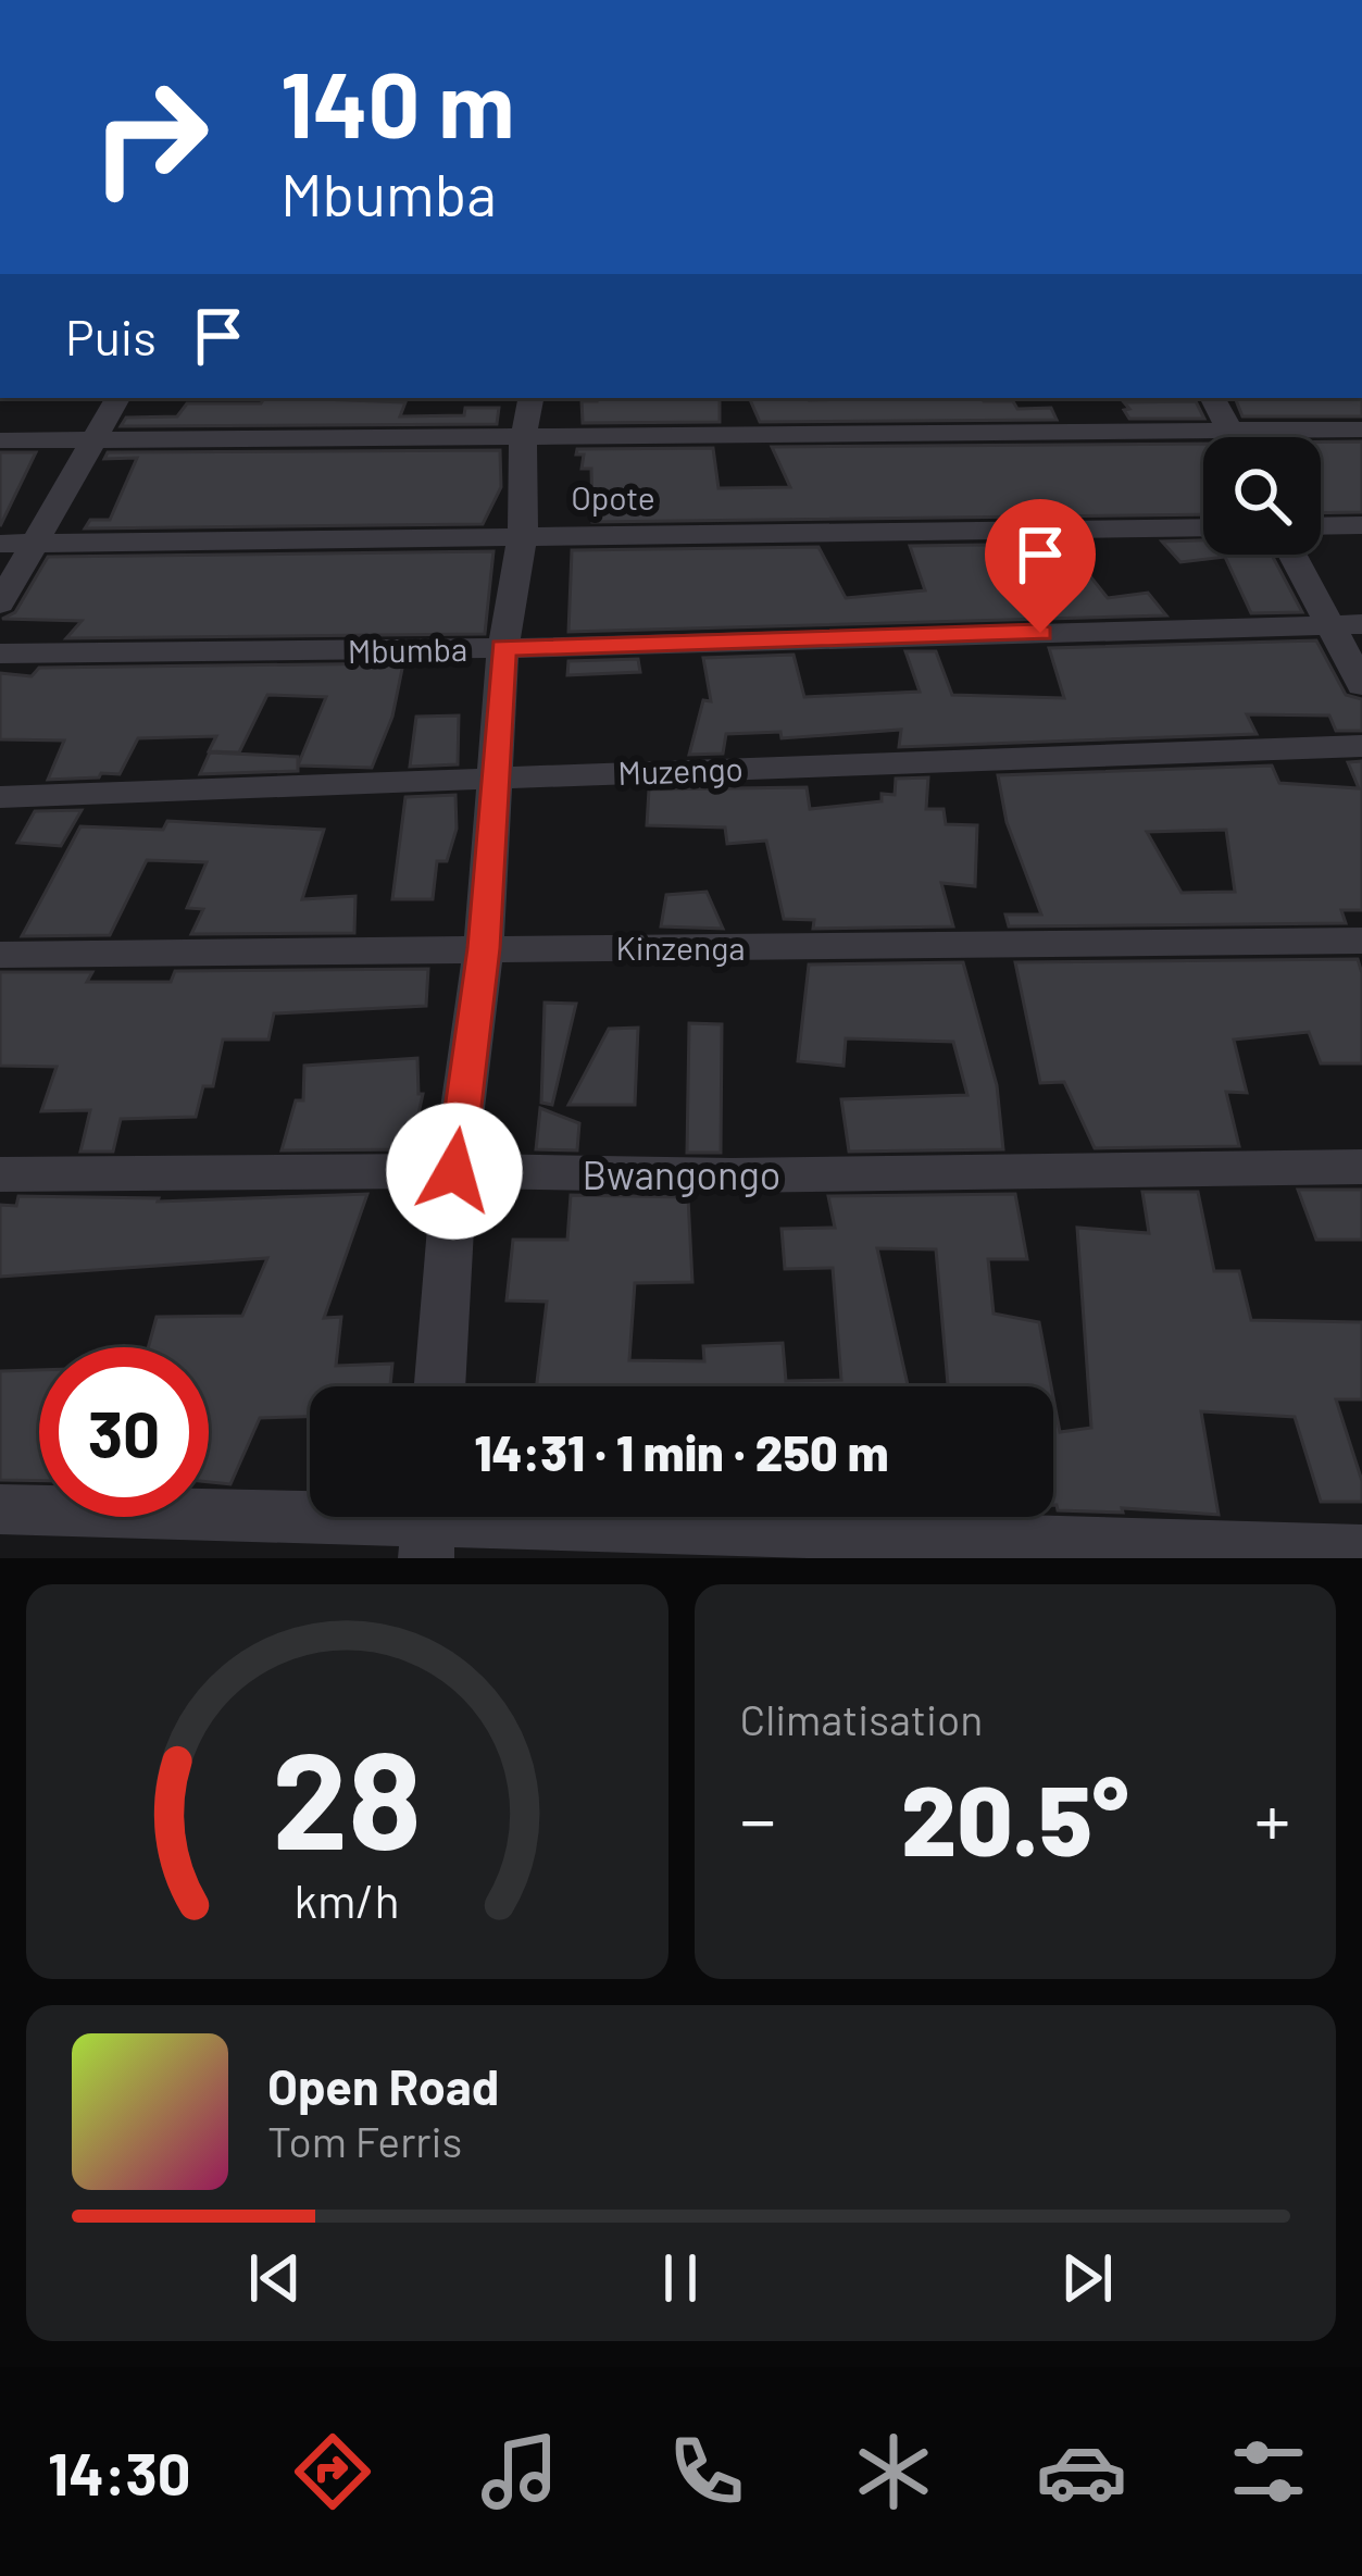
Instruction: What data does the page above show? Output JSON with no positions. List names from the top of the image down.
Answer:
{
  "streets": {
    "street": [
      "Opote",
      "Mbumba",
      "Muzengo",
      "Kinzenga",
      "Bwangongo"
    ]
  },
  "page": {
    "turn": ["140 m", "Mbumba"],
    "then": "Puis",
    "limit": "30",
    "trip": "14:31 · 1 min · 250 m",
    "tile": "Climatisation",
    "heat": ["−", "20.5°", "+"],
    "song": ["Open Road", "Tom Ferris"],
    "tabs": "14:30",
    "gauge": ["28", "km/h"]
  }
}
